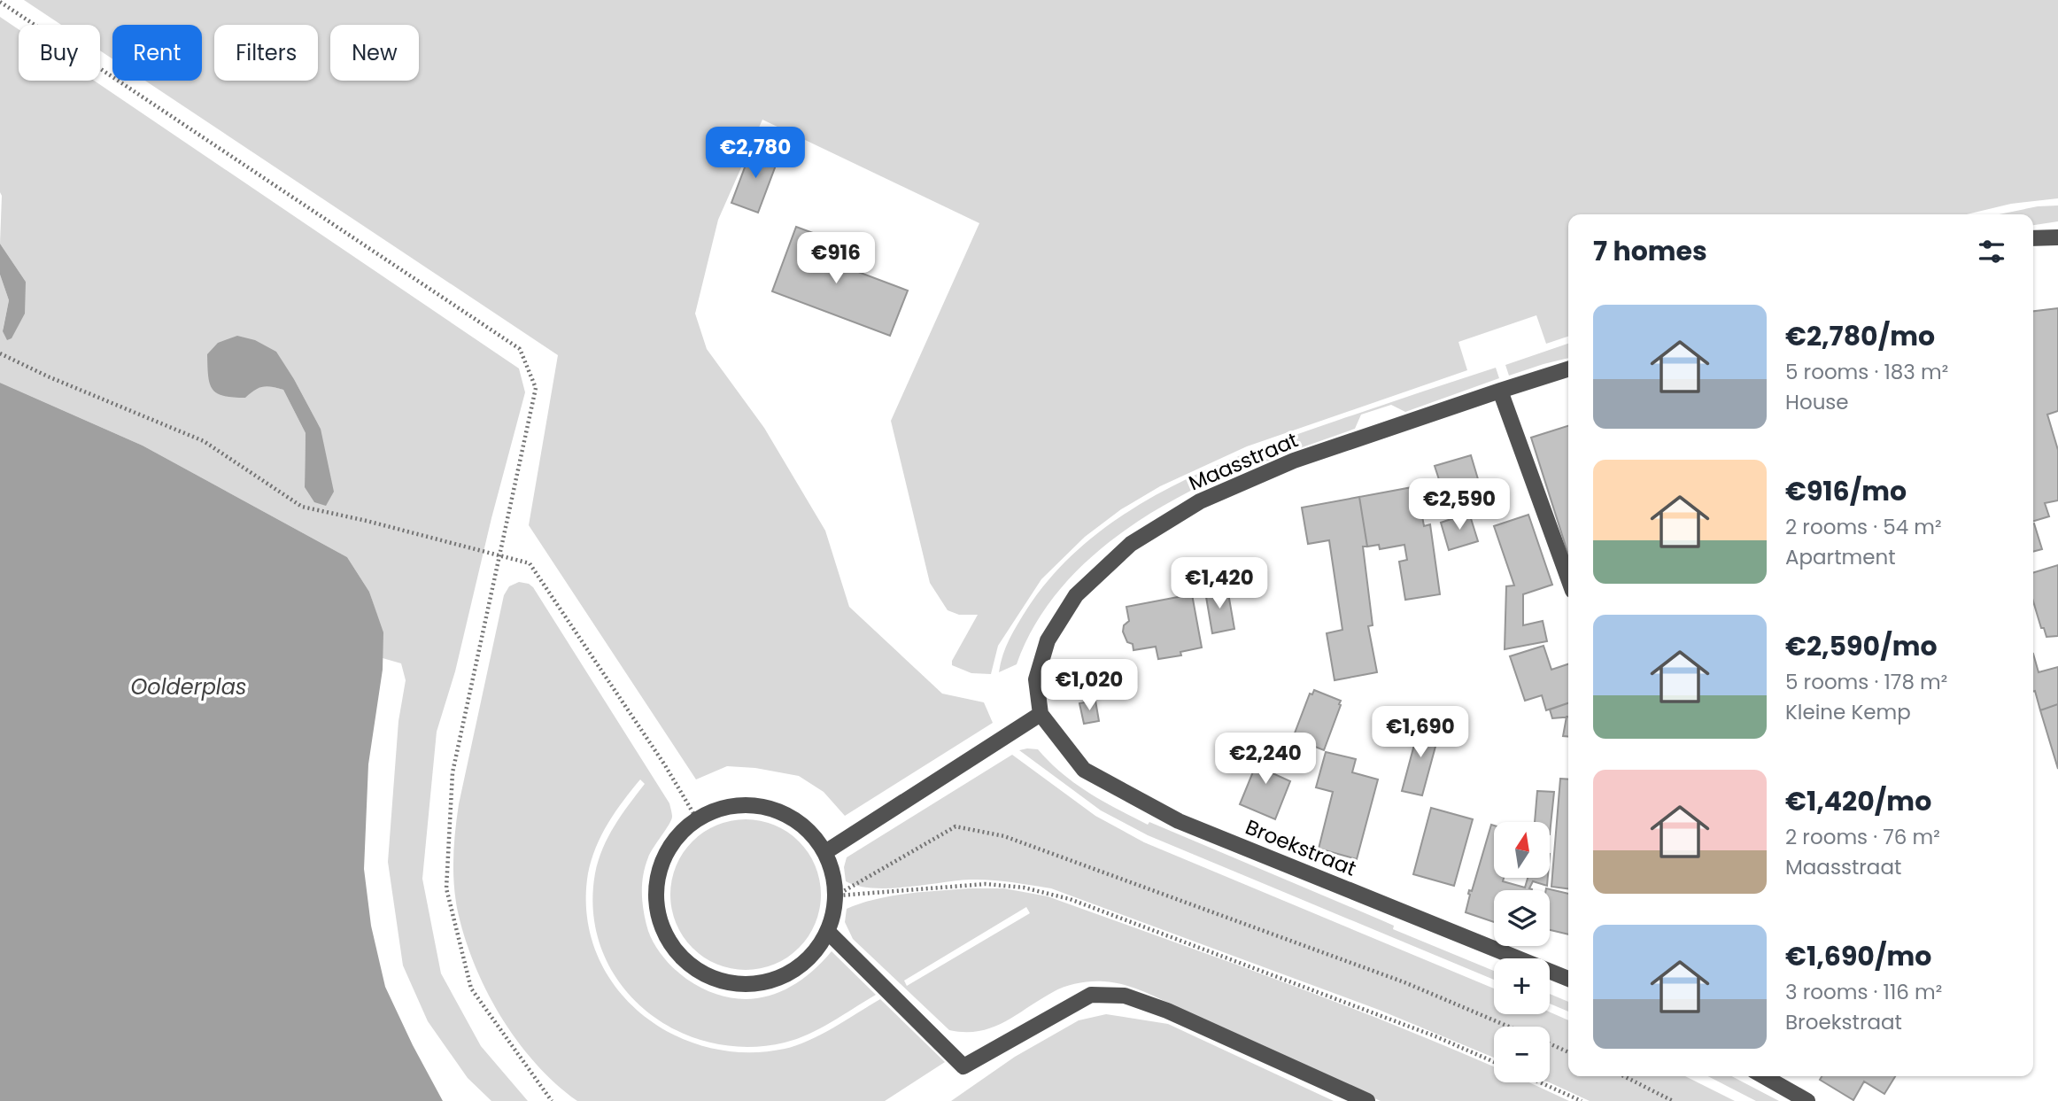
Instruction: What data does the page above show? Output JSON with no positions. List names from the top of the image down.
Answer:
{
  "streets": {
    "street": ["Maasstraat", "Broekstraat"]
  },
  "crossings": [
    ["Maasstraat", "Broekstraat"]
  ],
  "water": ["Oolderplas"],
  "north": "top",
  "page": {
    "chip": [
      "Buy",
      "Rent",
      "Filters",
      "New"
    ],
    "price": [
      "€2,780",
      "€916",
      "€2,590",
      "€1,420",
      "€1,020",
      "€1,690",
      "€2,240"
    ],
    "heading": "7 homes",
    "list": [
      {
        "name": "€2,780/mo",
        "note": "5 rooms · 183 m² · House"
      },
      {
        "name": "€916/mo",
        "note": "2 rooms · 54 m² · Apartment"
      },
      {
        "name": "€2,590/mo",
        "note": "5 rooms · 178 m² · Kleine Kemp"
      },
      {
        "name": "€1,420/mo",
        "note": "2 rooms · 76 m² · Maasstraat"
      },
      {
        "name": "€1,690/mo",
        "note": "3 rooms · 116 m² · Broekstraat"
      }
    ],
    "map_buttons": ["+", "−"]
  }
}
